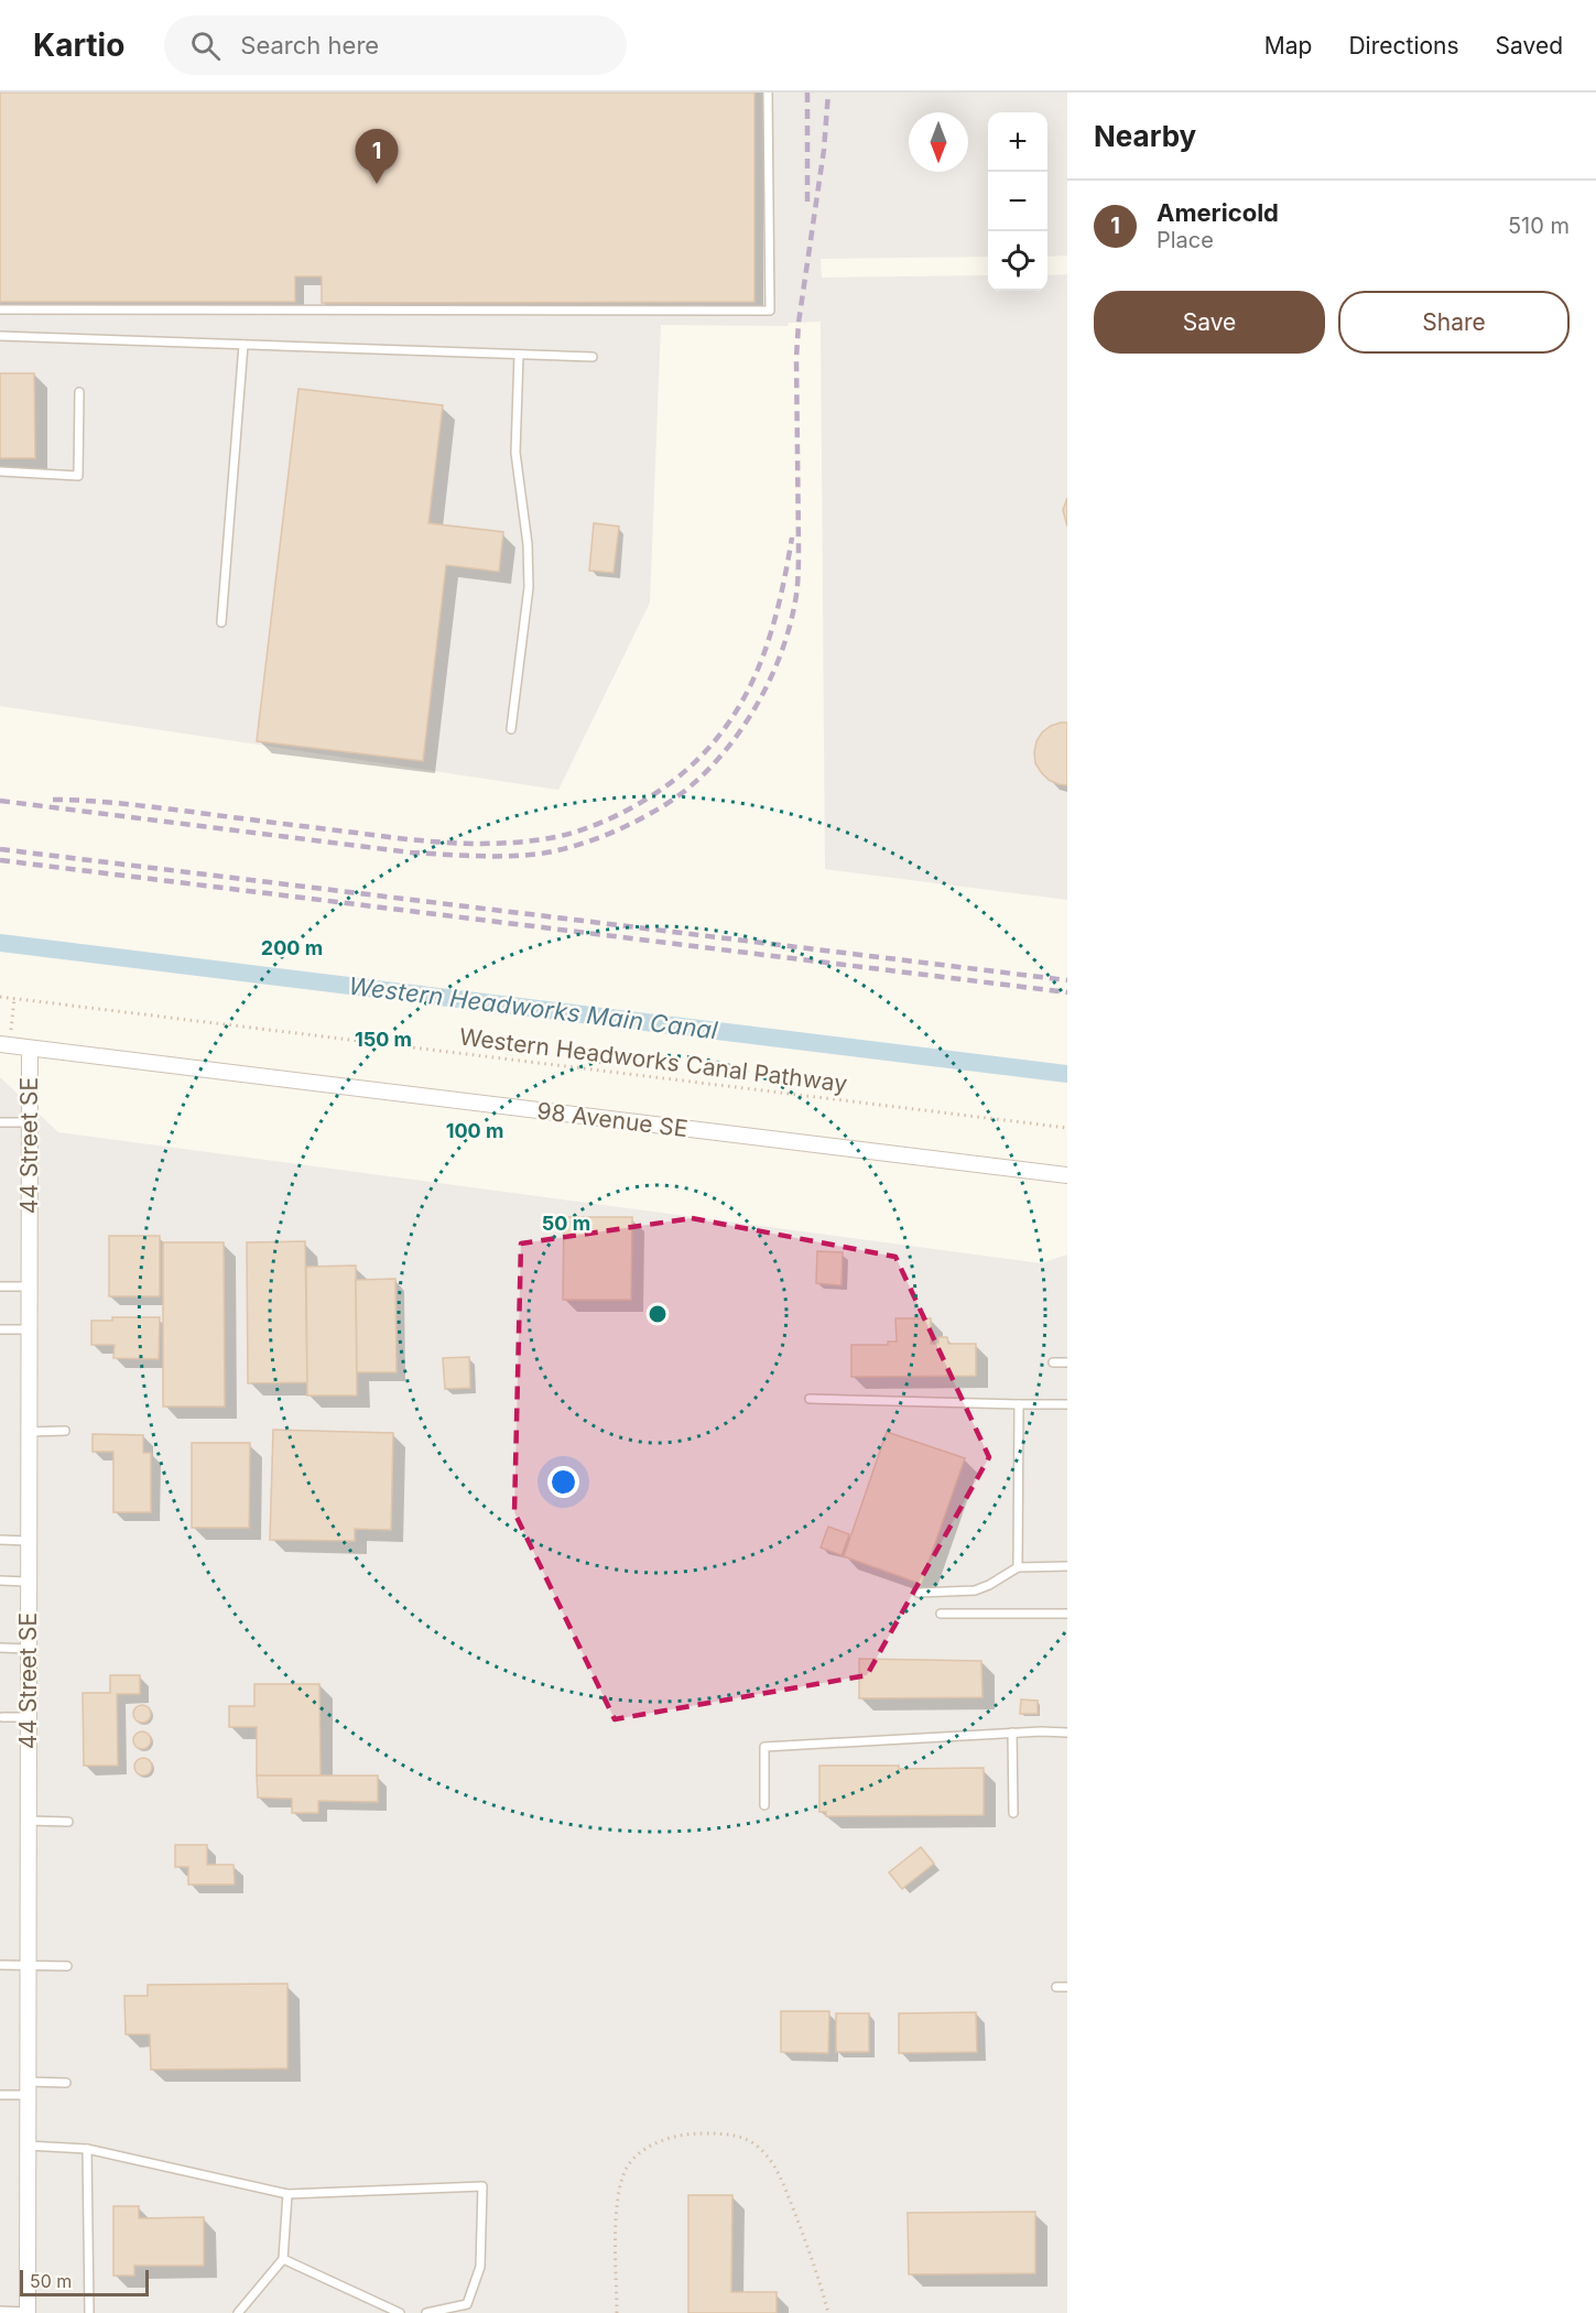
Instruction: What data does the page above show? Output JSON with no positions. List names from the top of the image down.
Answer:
{
  "streets": {
    "street": ["98 Avenue SE", "44 Street SE"],
    "path": ["Western Headworks Canal Pathway"]
  },
  "crossings": [
    ["98 Avenue SE", "44 Street SE"]
  ],
  "water": ["Western Headworks Main Canal"],
  "scale_bar": "50 m",
  "north": "bottom",
  "page": {
    "header": "Kartio",
    "search": "Search here",
    "nav": ["Map", "Directions", "Saved"],
    "heading": "Nearby",
    "map_buttons": ["+", "−"],
    "pins": "1",
    "list": [
      {
        "mark": "1",
        "name": "Americold",
        "note": "Place",
        "value": "510 m"
      }
    ],
    "buttons": ["Save", "Share"],
    "scale": "50 m"
  },
  "rings": [
    "200 m",
    "150 m",
    "100 m",
    "50 m"
  ]
}
